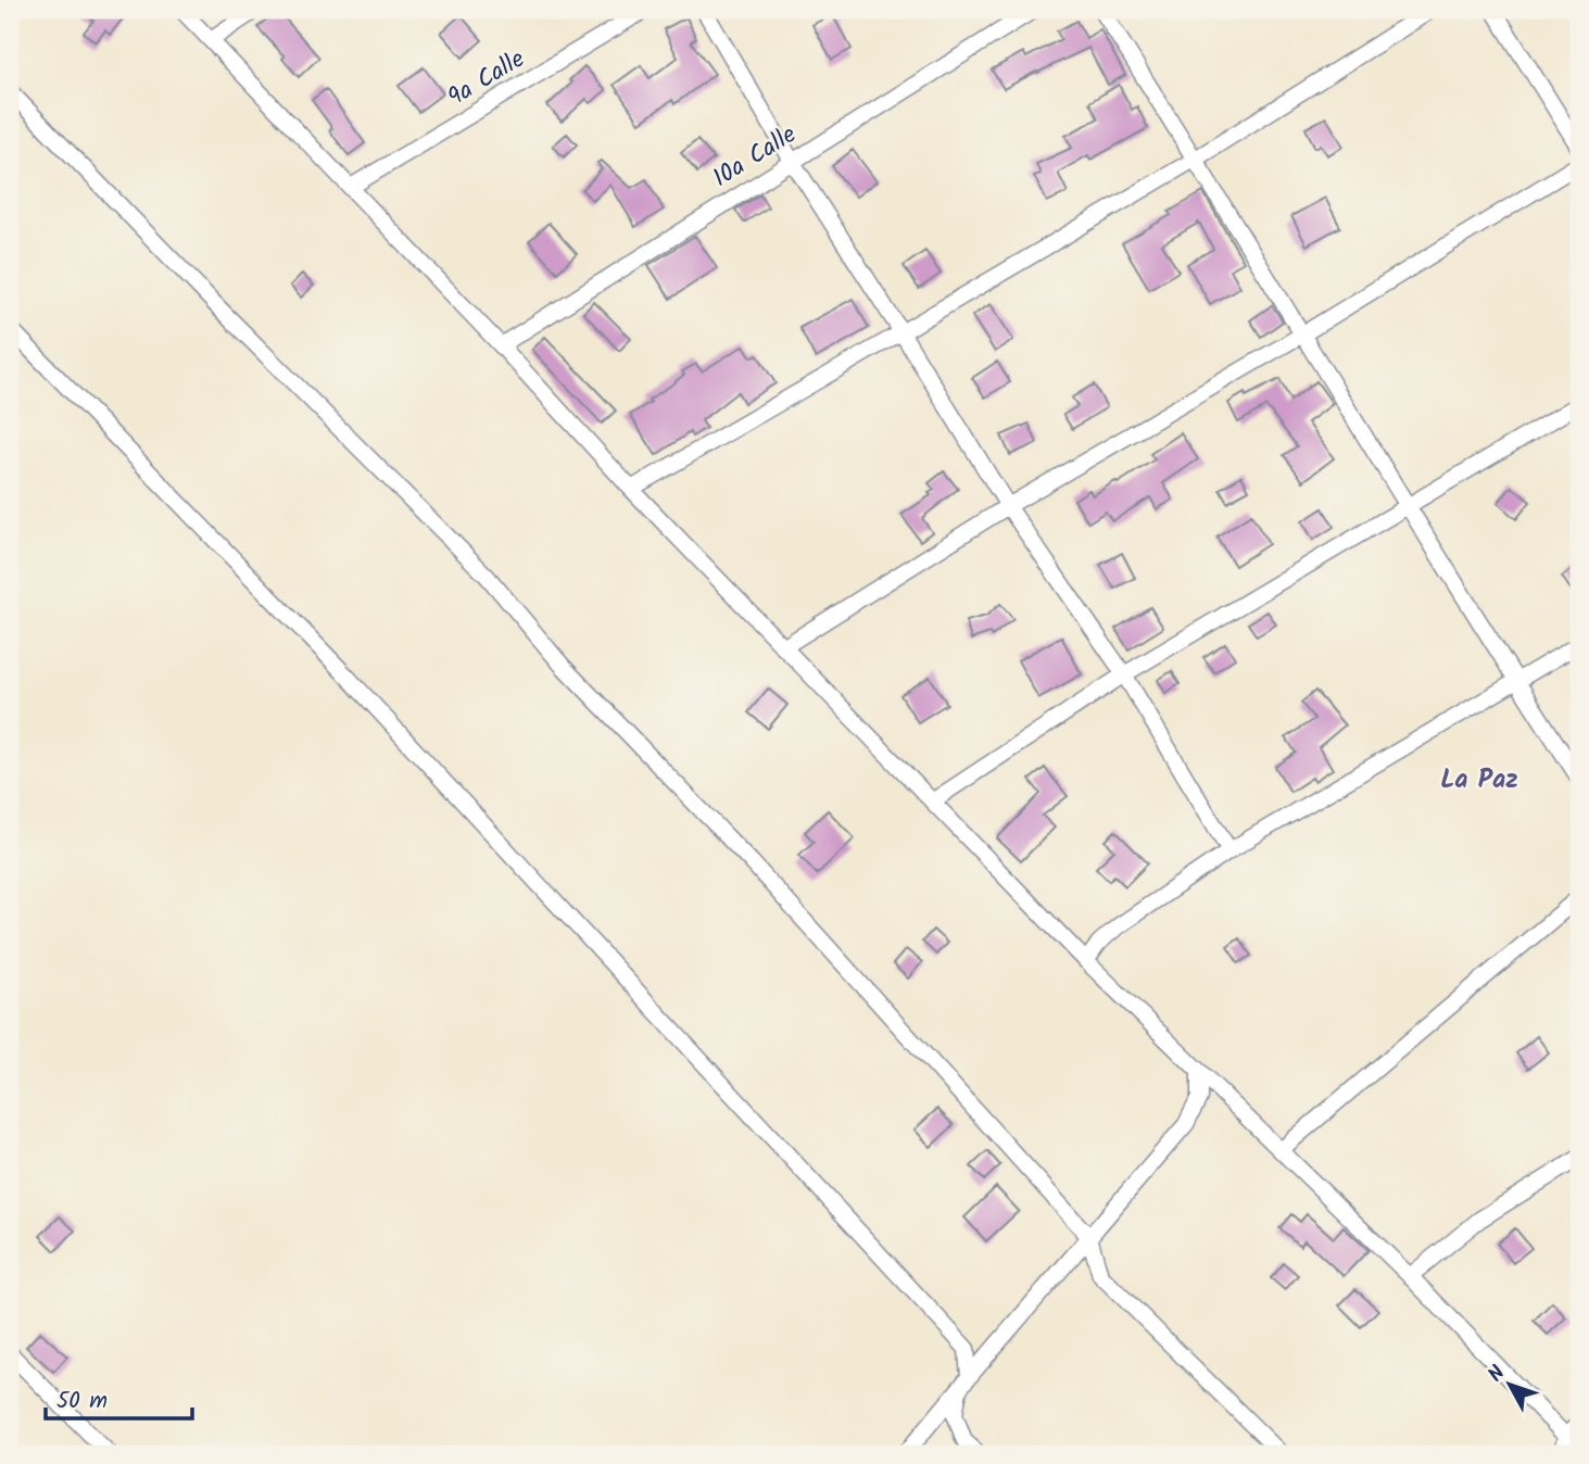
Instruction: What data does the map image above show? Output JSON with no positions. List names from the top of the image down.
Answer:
{
  "streets": {
    "street": ["9a Calle", "10a Calle"]
  },
  "districts": ["La Paz"],
  "scale_bar": "50 m",
  "north": "top left"
}
